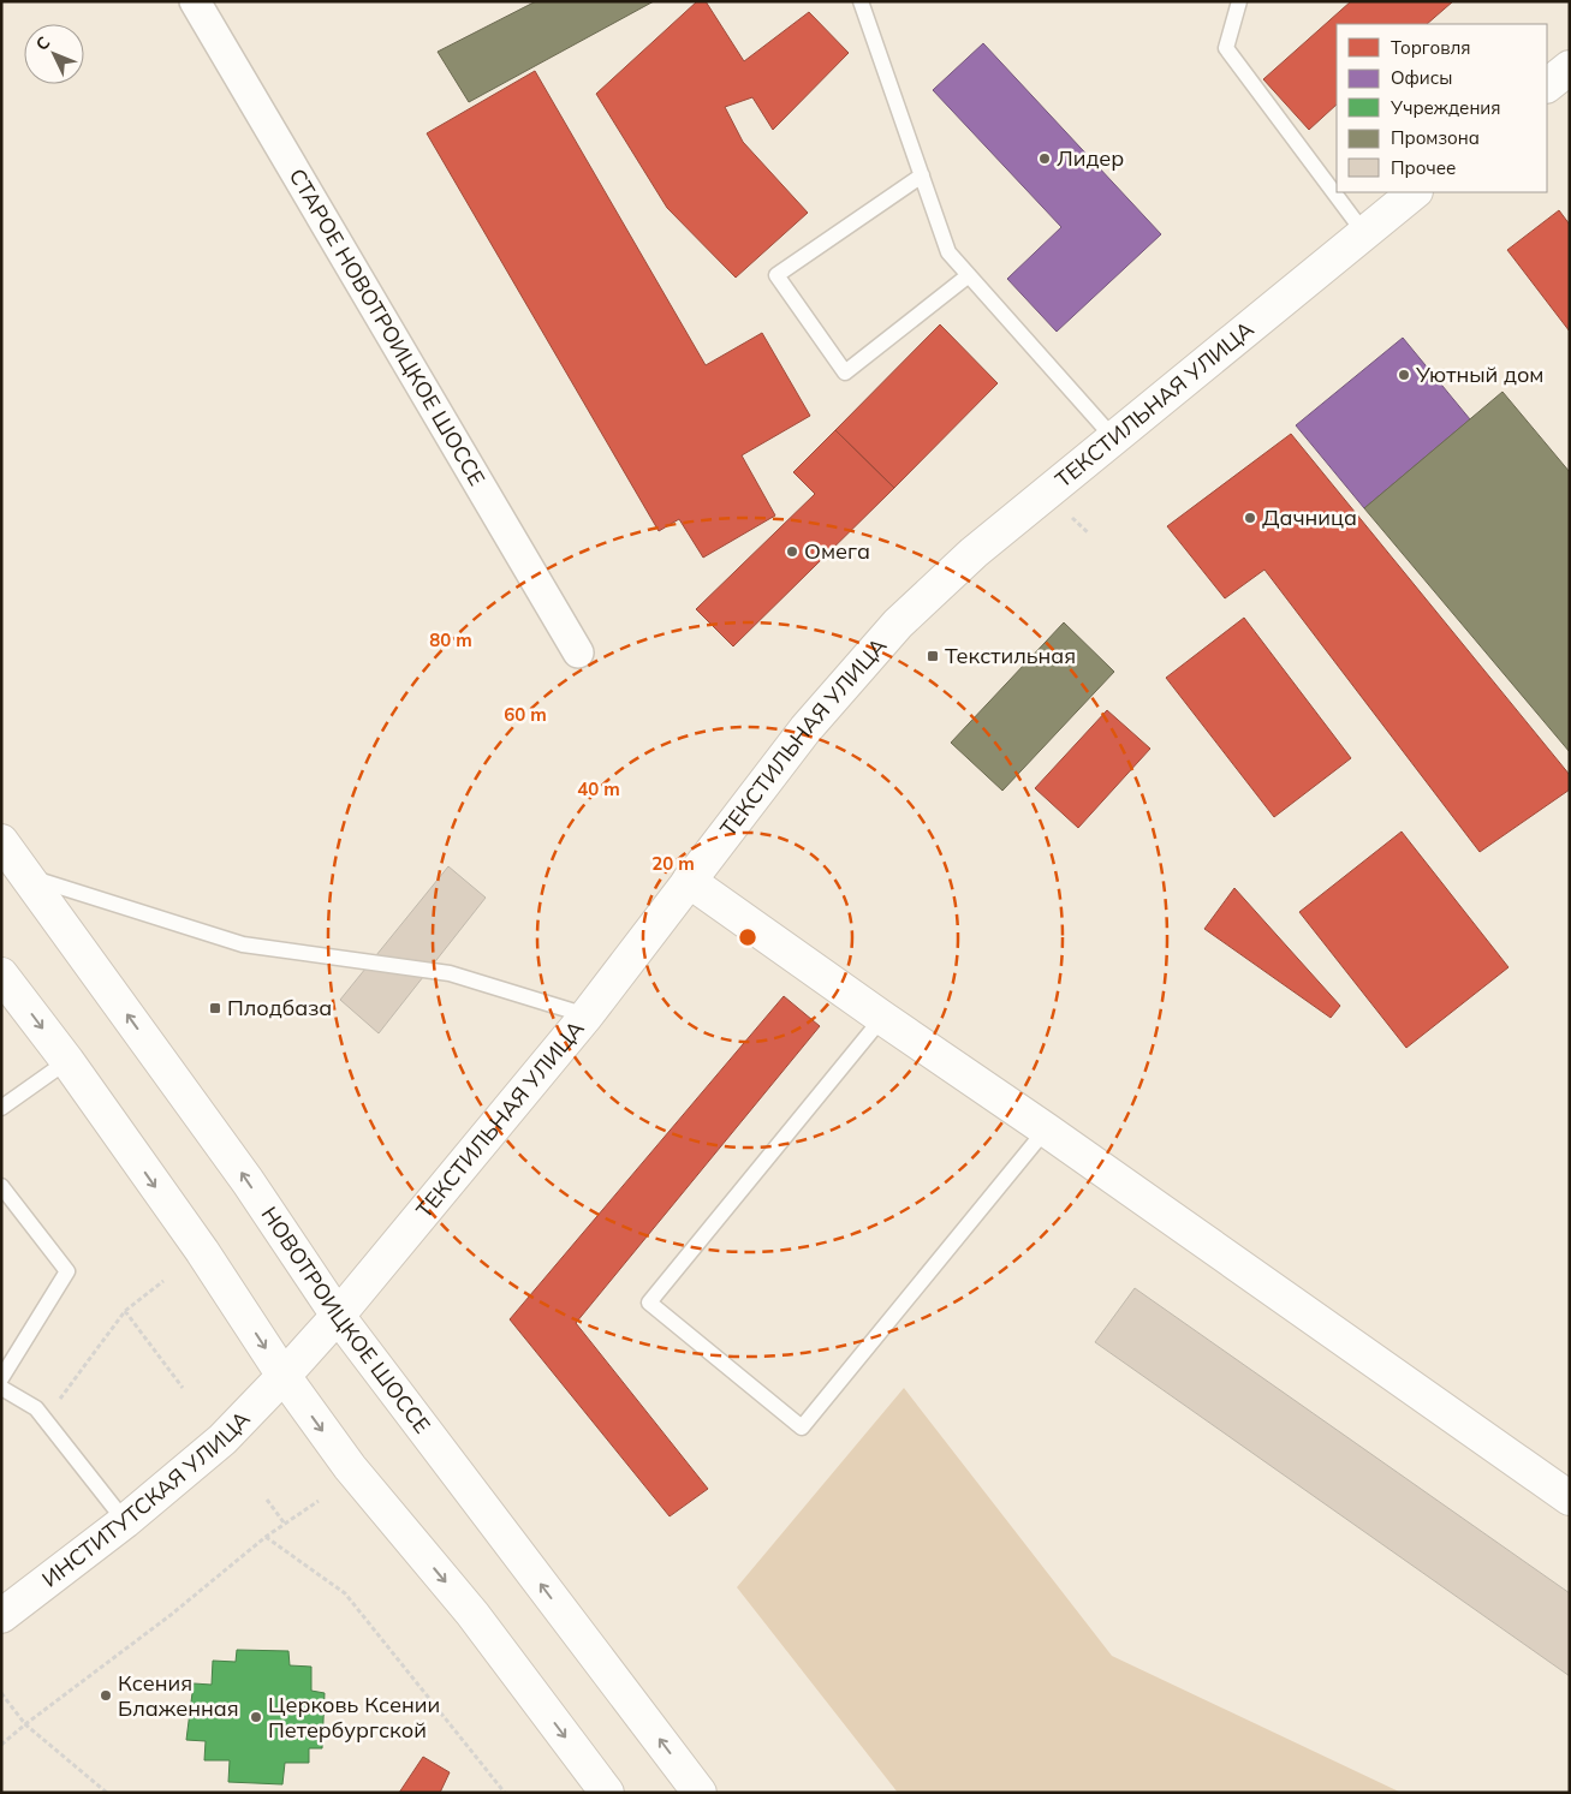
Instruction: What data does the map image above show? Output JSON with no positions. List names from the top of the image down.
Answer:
{
  "streets": {
    "main road": ["ТЕКСТИЛЬНАЯ УЛИЦА", "НОВОТРОИЦКОЕ ШОССЕ", "ИНСТИТУТСКАЯ УЛИЦА"],
    "street": ["СТАРОЕ НОВОТРОИЦКОЕ ШОССЕ"]
  },
  "crossings": [
    ["ТЕКСТИЛЬНАЯ УЛИЦА", "НОВОТРОИЦКОЕ ШОССЕ"],
    ["ТЕКСТИЛЬНАЯ УЛИЦА", "ИНСТИТУТСКАЯ УЛИЦА"]
  ],
  "places": {
    "other": [
      "Лидер",
      "Уютный дом",
      "Дачница",
      "Омега",
      "Ксения Блаженная",
      "Церковь Ксении Петербургской"
    ],
    "transit": ["Текстильная", "Плодбаза"]
  },
  "legend": [
    "Торговля",
    "Офисы",
    "Учреждения",
    "Промзона",
    "Прочее"
  ],
  "north": "top left",
  "rings": [
    "80 m",
    "60 m",
    "40 m",
    "20 m"
  ]
}
